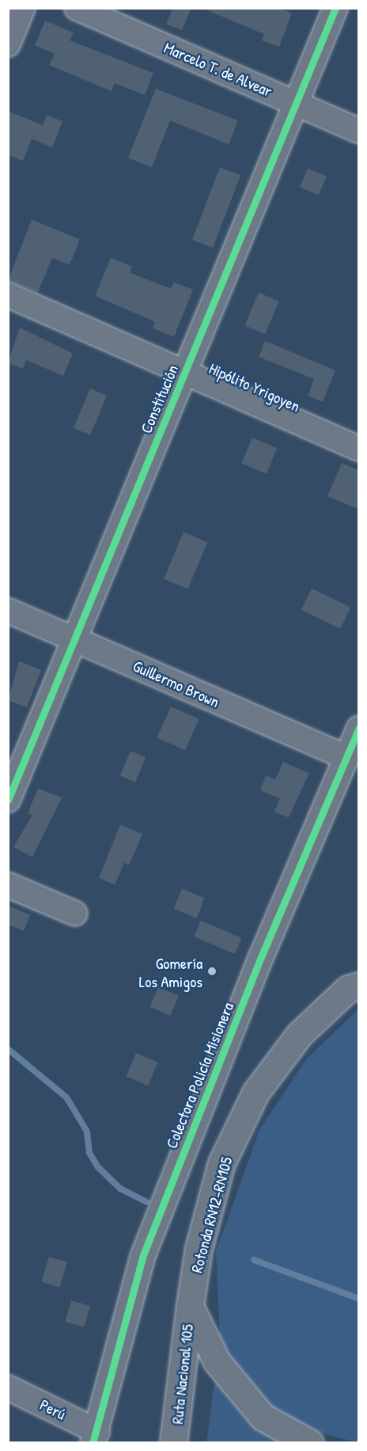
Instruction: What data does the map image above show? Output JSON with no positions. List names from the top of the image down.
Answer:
{
  "streets": {
    "highway": ["Rotonda RN12-RN105", "Ruta Nacional 105"],
    "street": [
      "Marcelo T. de Alvear",
      "Hipólito Yrigoyen",
      "Constitución",
      "Guillermo Brown",
      "Colectora Policía Misionera",
      "Perú"
    ]
  },
  "crossings": [
    ["Marcelo T. de Alvear", "Constitución"],
    ["Hipólito Yrigoyen", "Constitución"],
    ["Constitución", "Guillermo Brown"],
    ["Guillermo Brown", "Colectora Policía Misionera"],
    ["Colectora Policía Misionera", "Perú"],
    ["Rotonda RN12-RN105", "Ruta Nacional 105"]
  ],
  "places": ["Gomería Los Amigos"]
}
